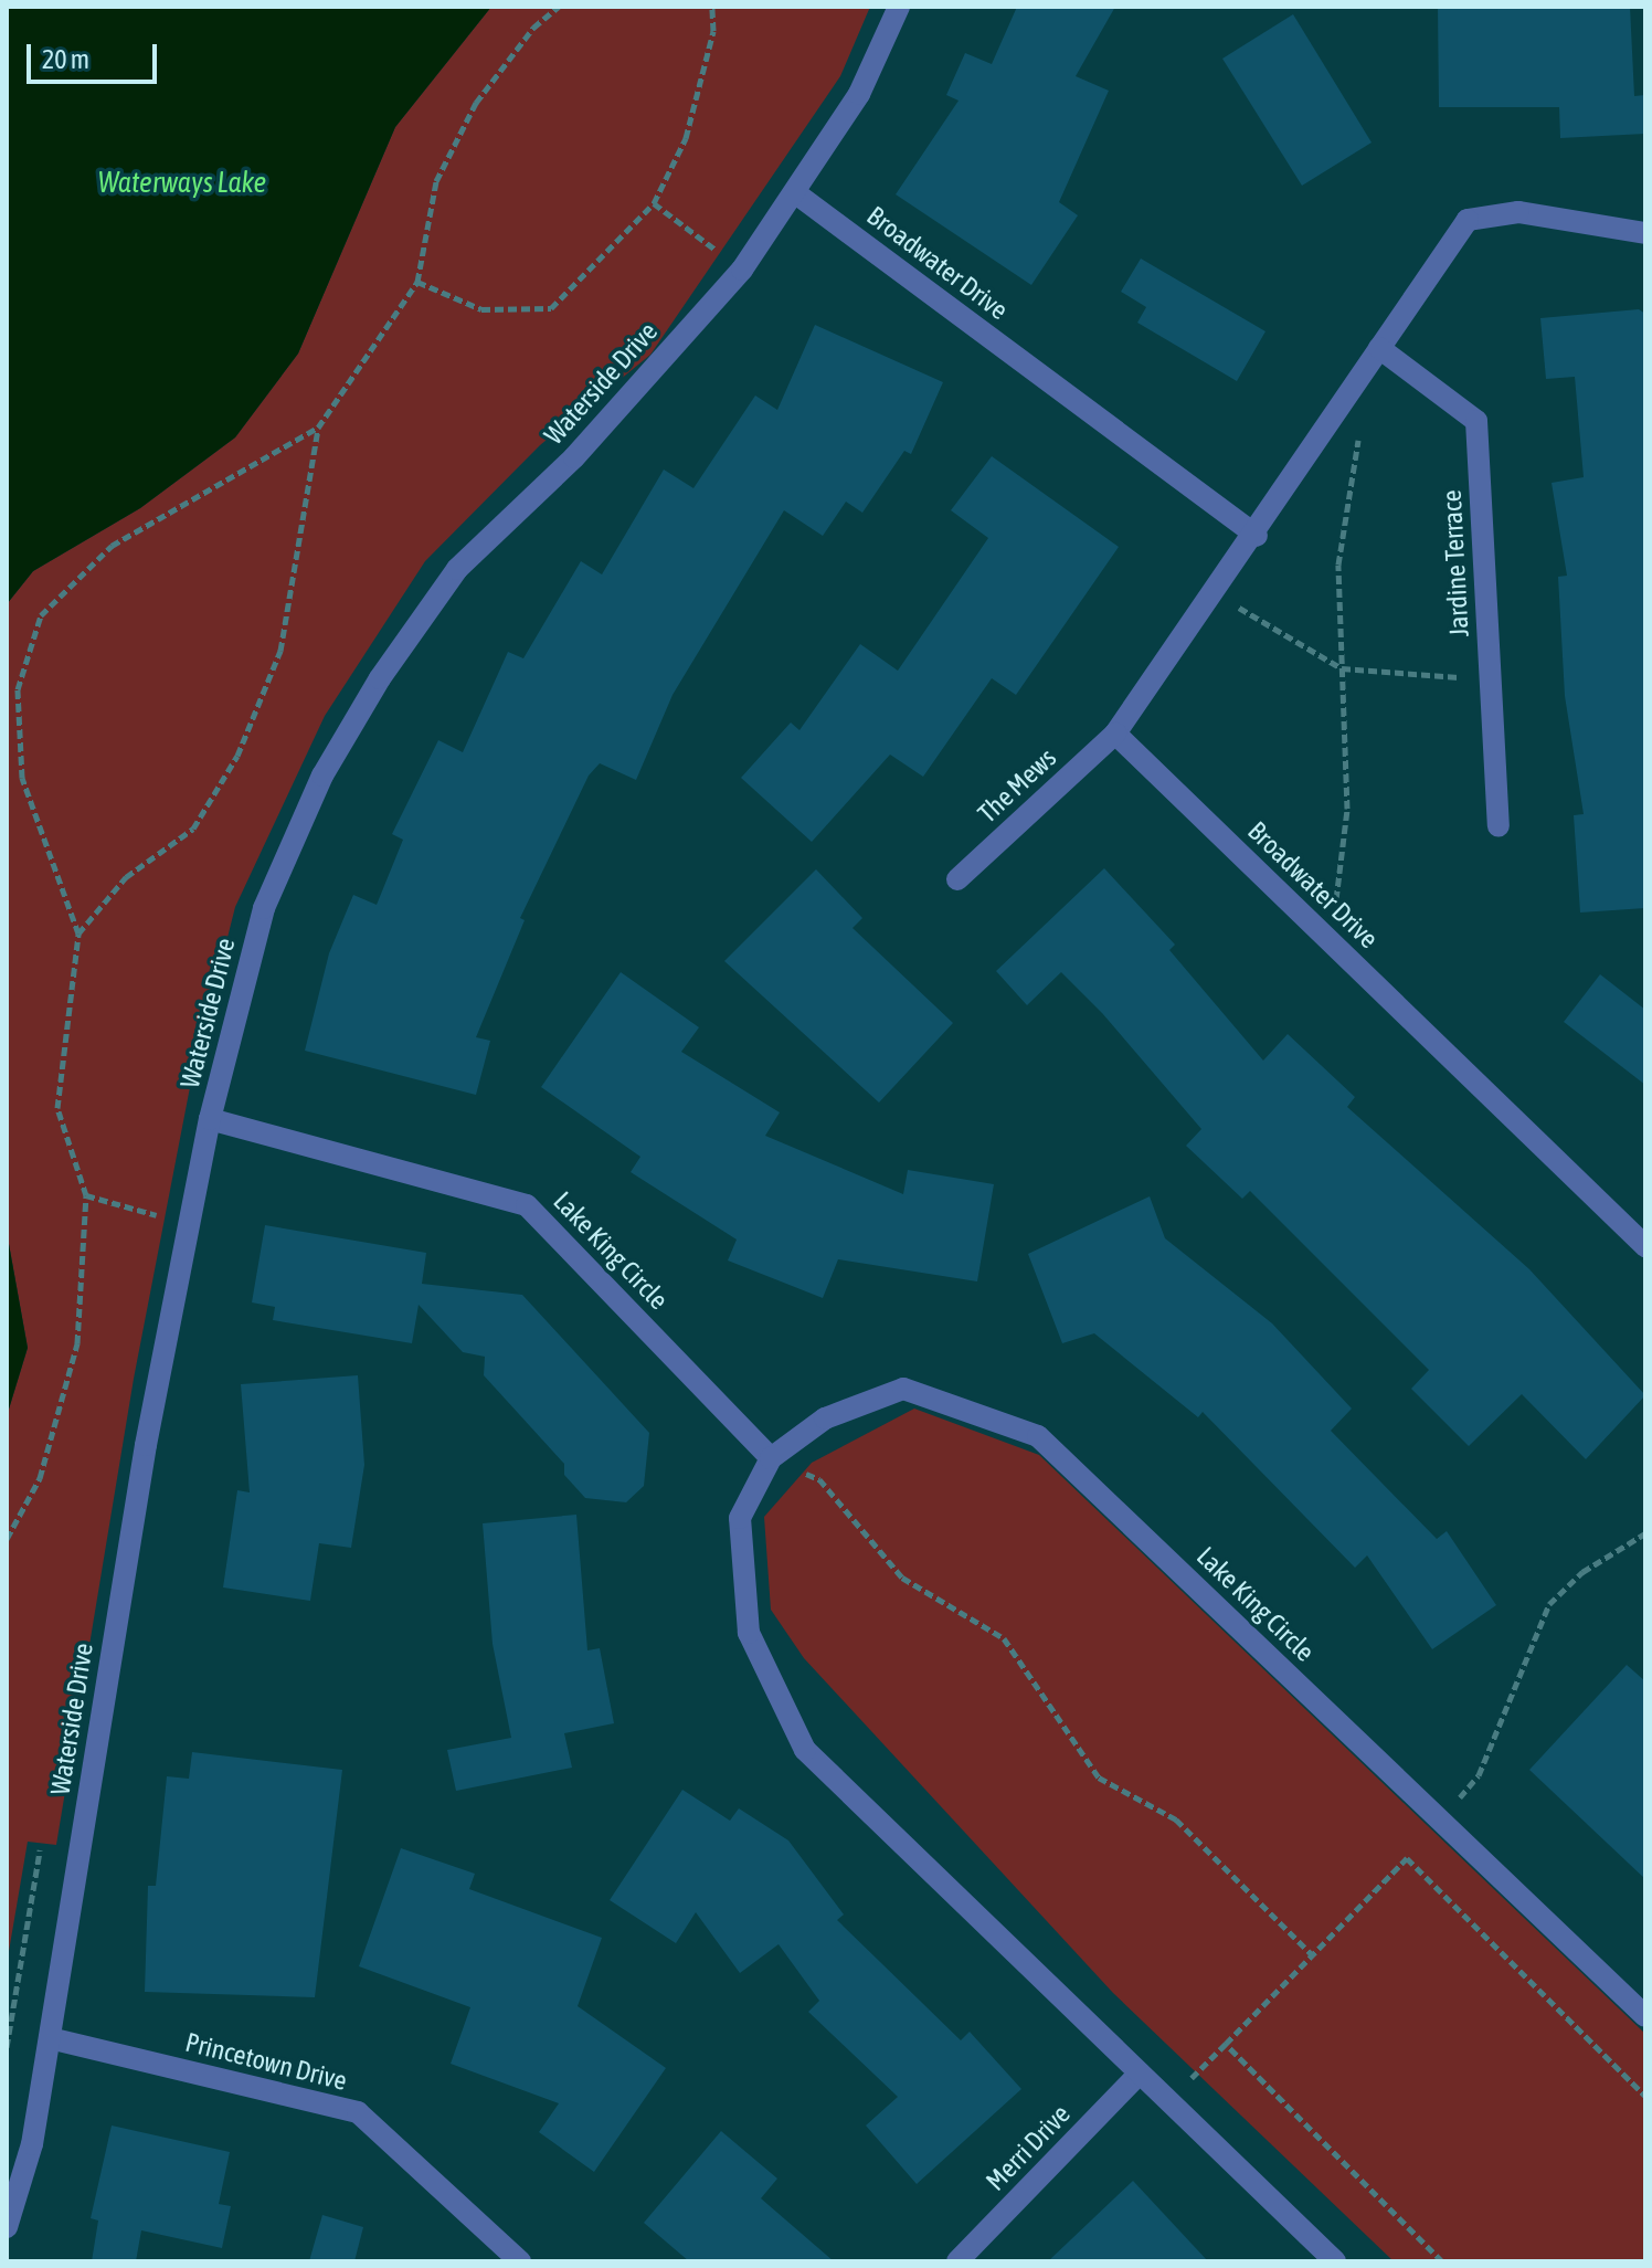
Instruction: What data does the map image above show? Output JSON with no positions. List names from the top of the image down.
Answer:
{
  "streets": {
    "street": [
      "Broadwater Drive",
      "Waterside Drive",
      "Jardine Terrace",
      "The Mews",
      "Lake King Circle",
      "Princetown Drive",
      "Merri Drive"
    ]
  },
  "crossings": [
    ["Broadwater Drive", "Waterside Drive"],
    ["Broadwater Drive", "The Mews"],
    ["Waterside Drive", "Lake King Circle"],
    ["Waterside Drive", "Princetown Drive"],
    ["Lake King Circle", "Merri Drive"]
  ],
  "water": ["Waterways Lake"],
  "scale_bar": "20 m"
}
